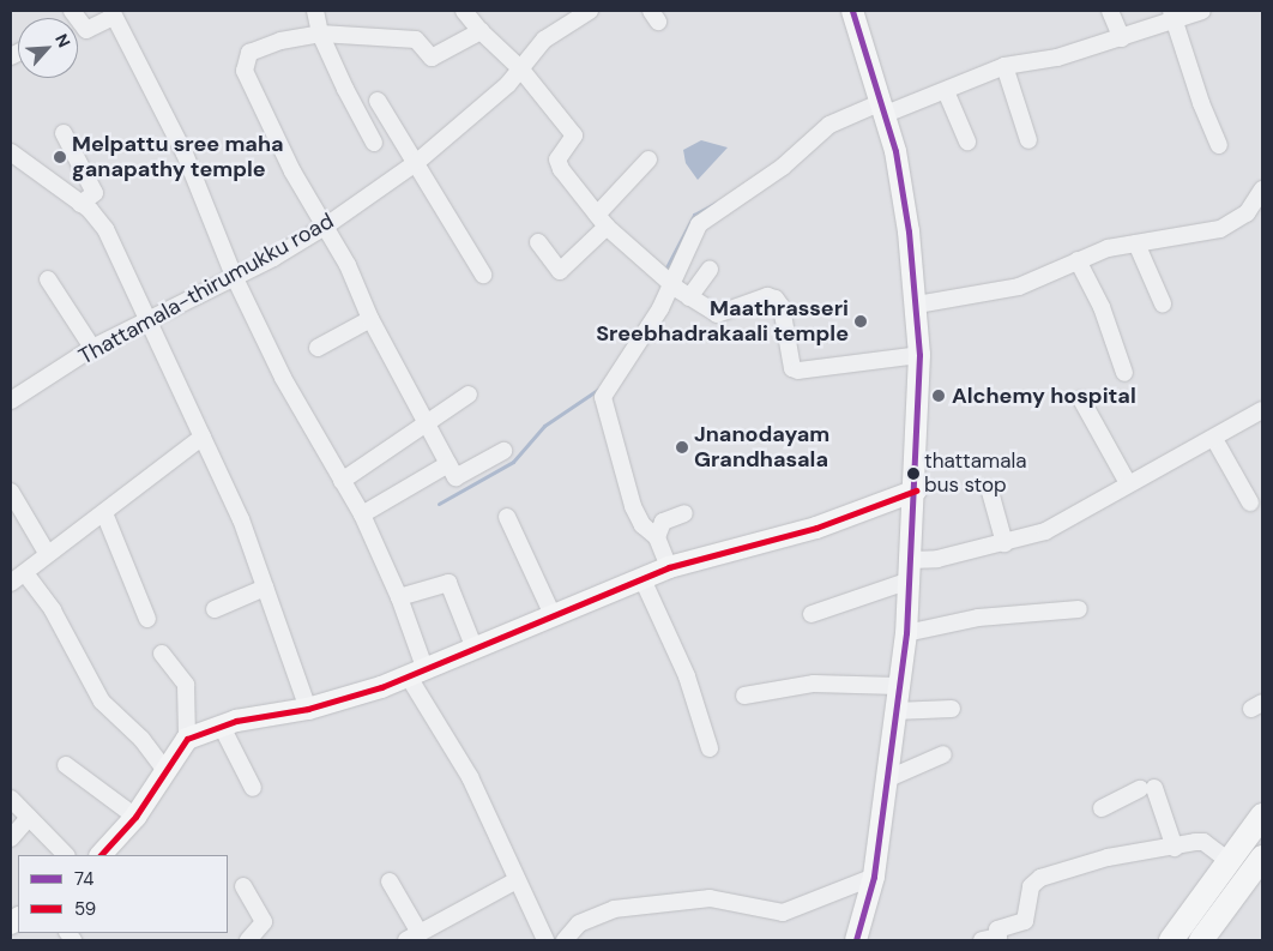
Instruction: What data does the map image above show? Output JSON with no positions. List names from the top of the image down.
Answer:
{
  "streets": {
    "street": ["Thattamala-thirumukku road"]
  },
  "places": [
    "Melpattu sree maha ganapathy temple",
    "Maathrasseri Sreebhadrakaali temple",
    "Alchemy hospital",
    "Jnanodayam Grandhasala",
    "thattamala bus stop"
  ],
  "lines": ["transit line 74", "transit line 59"],
  "legend": ["74", "59"],
  "north": "top right"
}
